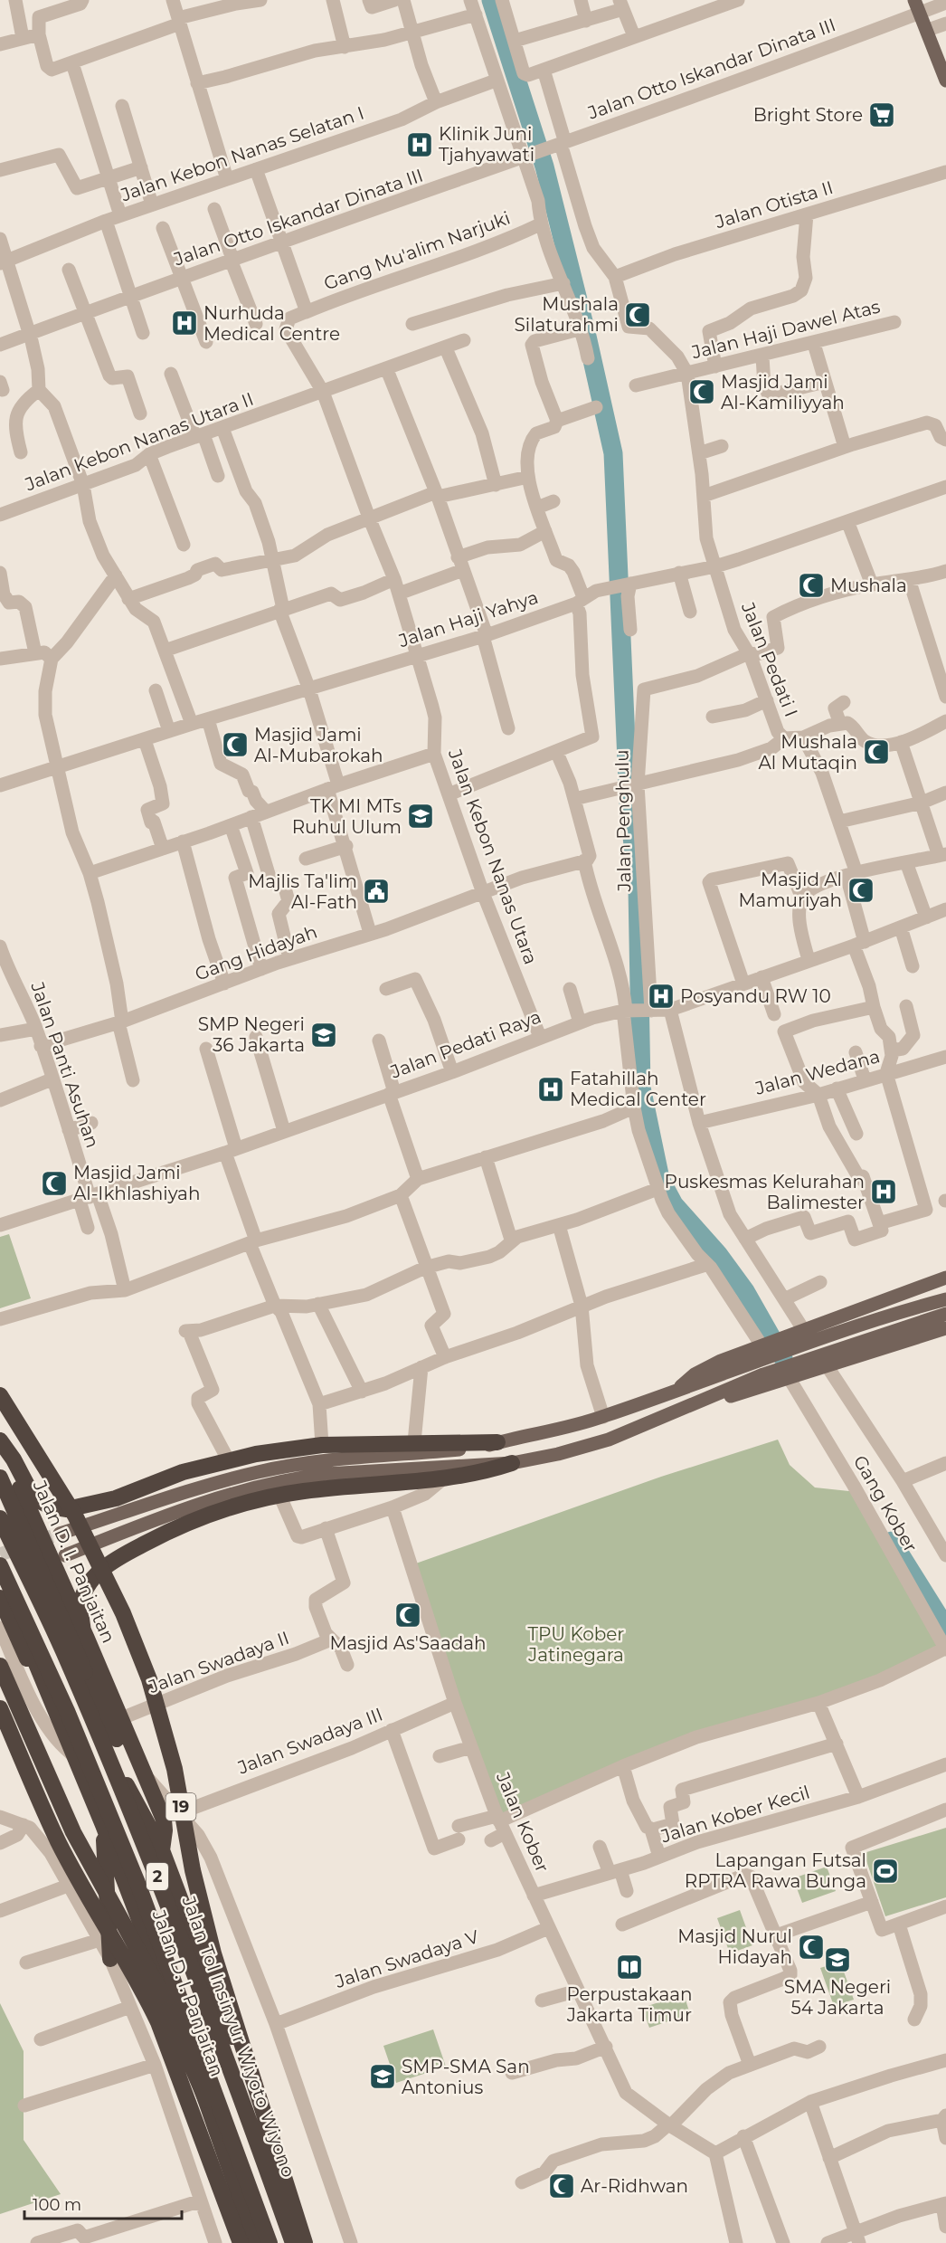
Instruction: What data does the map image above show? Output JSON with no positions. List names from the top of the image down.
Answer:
{
  "streets": {
    "highway": [
      "Jalan D. I. Panjaitan",
      "19",
      "2",
      "Jalan Tol Insinyur Wiyoto Wiyono"
    ],
    "street": [
      "Jalan Otto Iskandar Dinata III",
      "Jalan Kebon Nanas Selatan I",
      "Jalan Otista II",
      "Gang Mu'alim Narjuki",
      "Jalan Haji Dawel Atas",
      "Jalan Kebon Nanas Utara II",
      "Jalan Haji Yahya",
      "Jalan Pedati I",
      "Jalan Penghulu",
      "Jalan Kebon Nanas Utara",
      "Gang Hidayah",
      "Jalan Pedati Raya",
      "Jalan Panti Asuhan",
      "Jalan Wedana",
      "Gang Kober",
      "Jalan Swadaya II",
      "Jalan Swadaya III",
      "Jalan Kober Kecil",
      "Jalan Kober",
      "Jalan Swadaya V"
    ]
  },
  "crossings": [
    ["Jalan Haji Yahya", "Jalan Pedati I"],
    ["Jalan Haji Yahya", "Jalan Kebon Nanas Utara"],
    ["Jalan Pedati I", "Jalan Penghulu"],
    ["Jalan Pedati I", "Jalan Pedati Raya"],
    ["Jalan Penghulu", "Jalan Pedati Raya"],
    ["Jalan Kebon Nanas Utara", "Gang Hidayah"],
    ["Jalan Kebon Nanas Utara", "Jalan Pedati Raya"],
    ["Gang Hidayah", "Jalan Panti Asuhan"],
    ["Jalan Pedati Raya", "Jalan Panti Asuhan"],
    ["Jalan D. I. Panjaitan", "Jalan Swadaya II"],
    ["Jalan D. I. Panjaitan", "19"],
    ["Jalan Swadaya III", "Jalan Kober"],
    ["Jalan Kober Kecil", "Jalan Kober"],
    ["Jalan Kober", "Jalan Swadaya V"]
  ],
  "parks": ["TPU Kober Jatinegara"],
  "places": {
    "supermarket": ["Bright Store"],
    "hospital": [
      "Klinik Juni Tjahyawati",
      "Nurhuda Medical Centre",
      "Posyandu RW 10",
      "Fatahillah Medical Center",
      "Puskesmas Kelurahan Balimester"
    ],
    "mosque": [
      "Mushala Silaturahmi",
      "Masjid Jami Al-Kamiliyyah",
      "Mushala",
      "Masjid Jami Al-Mubarokah",
      "Mushala Al Mutaqin",
      "Masjid Al Mamuriyah",
      "Masjid Jami Al-Ikhlashiyah",
      "Masjid As'Saadah",
      "Masjid Nurul Hidayah",
      "Ar-Ridhwan"
    ],
    "school or university": [
      "TK MI MTs Ruhul Ulum",
      "SMP Negeri 36 Jakarta",
      "SMA Negeri 54 Jakarta",
      "SMP-SMA San Antonius"
    ],
    "public building": ["Majlis Ta'lim Al-Fath"],
    "sports": ["Lapangan Futsal RPTRA Rawa Bunga"],
    "library": ["Perpustakaan Jakarta Timur"]
  },
  "scale_bar": "100 m"
}
